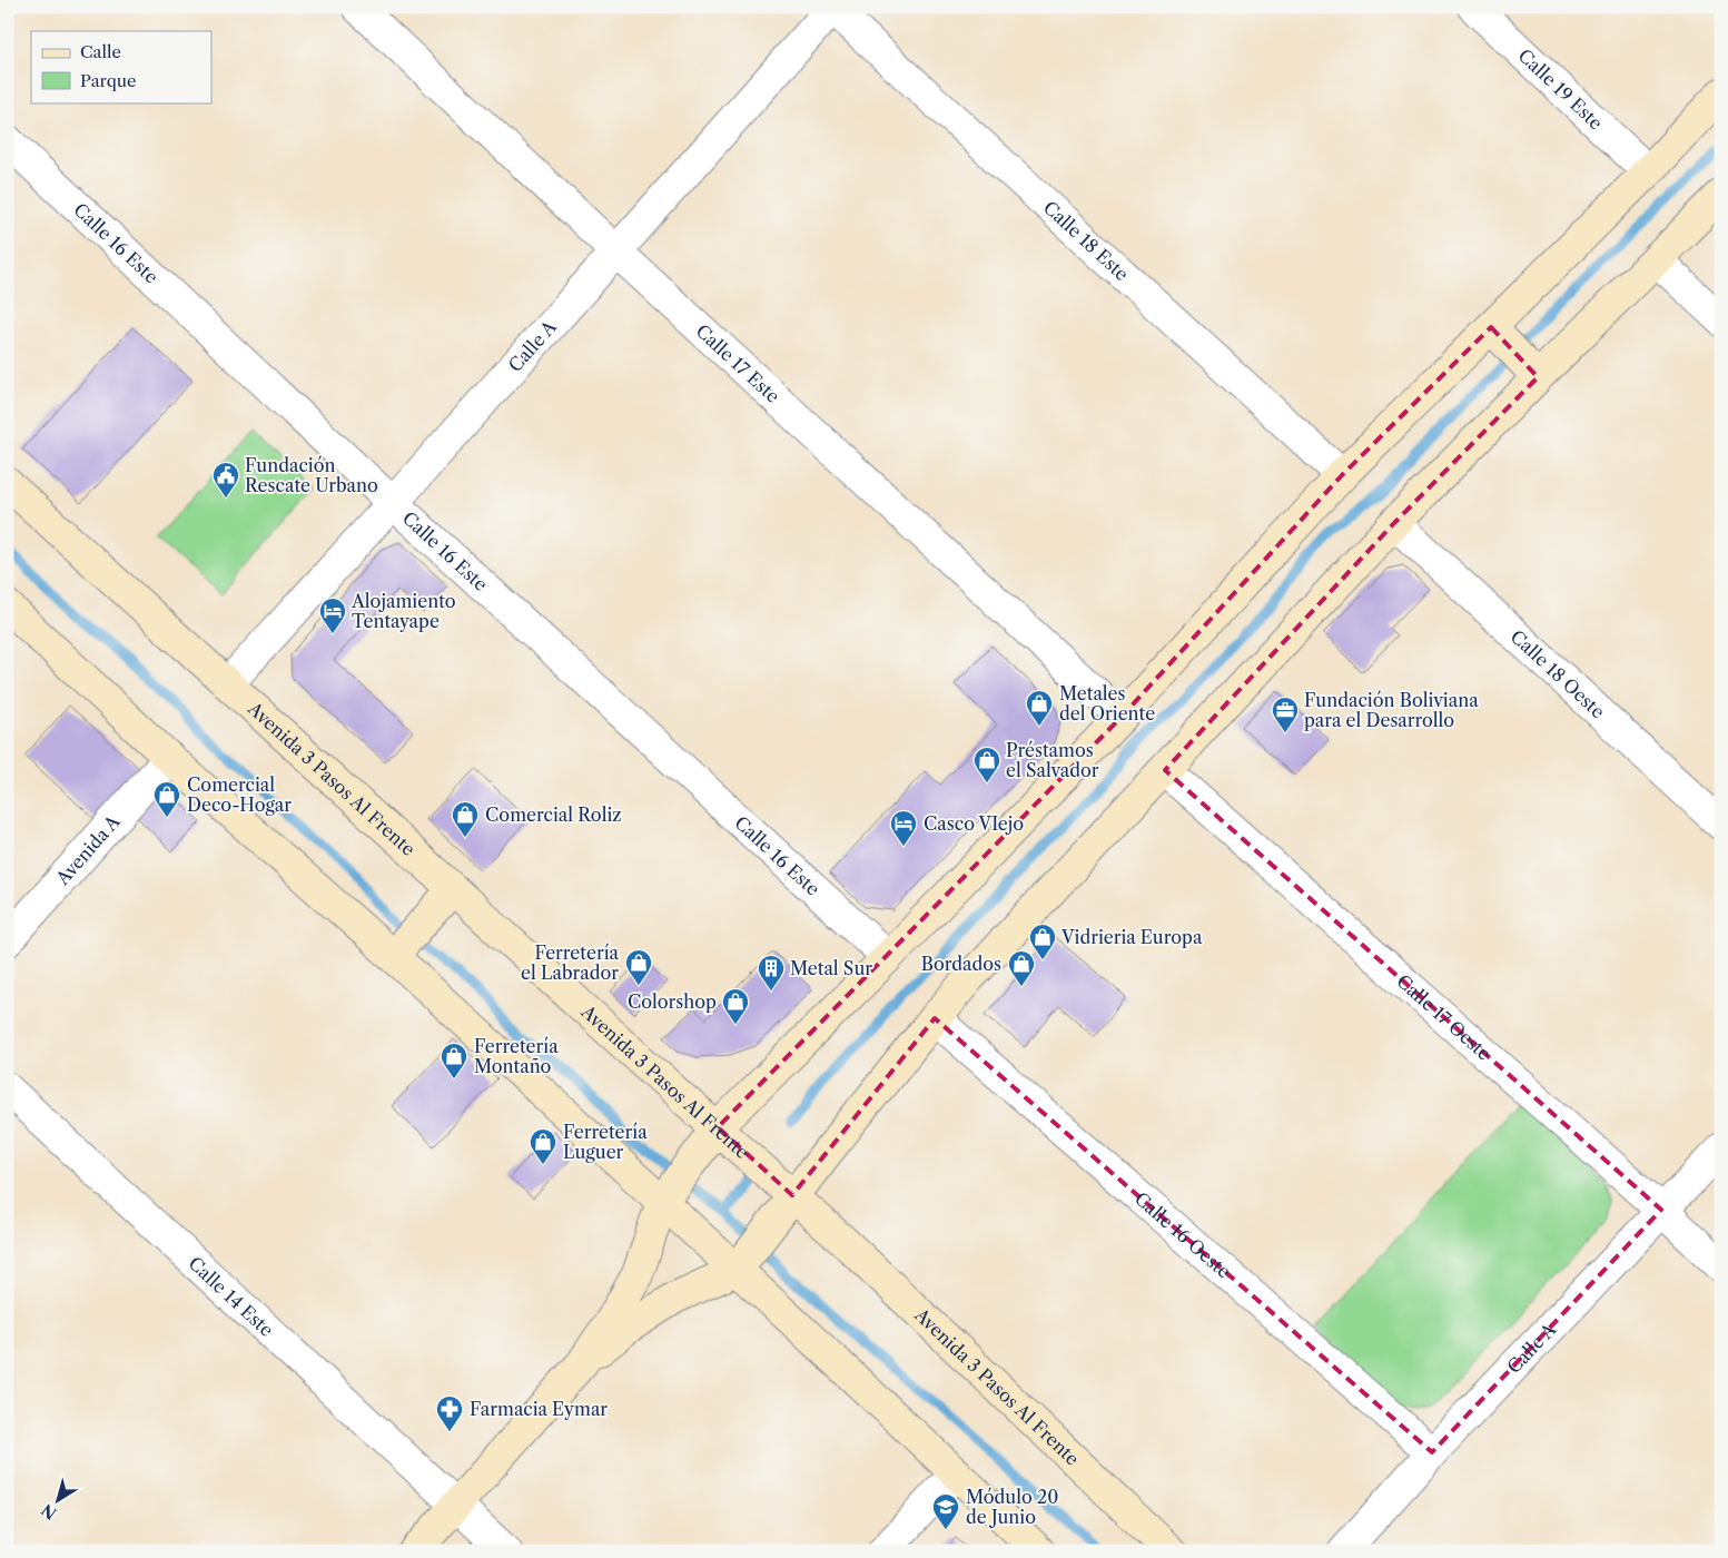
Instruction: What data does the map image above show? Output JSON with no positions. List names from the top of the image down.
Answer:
{
  "streets": {
    "main road": ["Avenida 3 Pasos Al Frente"],
    "street": [
      "Calle 19 Este",
      "Calle 18 Este",
      "Calle 16 Este",
      "Calle A",
      "Calle 17 Este",
      "Calle 18 Oeste",
      "Avenida A",
      "Calle 17 Oeste",
      "Calle 16 Oeste",
      "Calle 14 Este"
    ]
  },
  "crossings": [
    ["Calle 18 Este", "Calle A"],
    ["Calle 16 Este", "Calle A"],
    ["Calle A", "Calle 17 Este"],
    ["Calle A", "Avenida 3 Pasos Al Frente"],
    ["Calle A", "Calle 17 Oeste"],
    ["Calle A", "Calle 16 Oeste"]
  ],
  "places": {
    "public building": ["Fundación Rescate Urbano"],
    "hotel": ["Alojamiento Tentayape", "Casco VIejo"],
    "shop": [
      "Metales del Oriente",
      "Préstamos el Salvador",
      "Comercial Deco-Hogar",
      "Comercial Roliz",
      "Vidrieria Europa",
      "Ferretería el Labrador",
      "Bordados",
      "Colorshop",
      "Ferretería Montaño",
      "Ferretería Luguer"
    ],
    "office": ["Fundación Boliviana para el Desarrollo"],
    "building": ["Metal Sur"],
    "pharmacy": ["Farmacia Eymar"],
    "school or university": ["Módulo 20 de Junio"]
  },
  "legend": ["Calle", "Parque"],
  "north": "bottom left"
}
